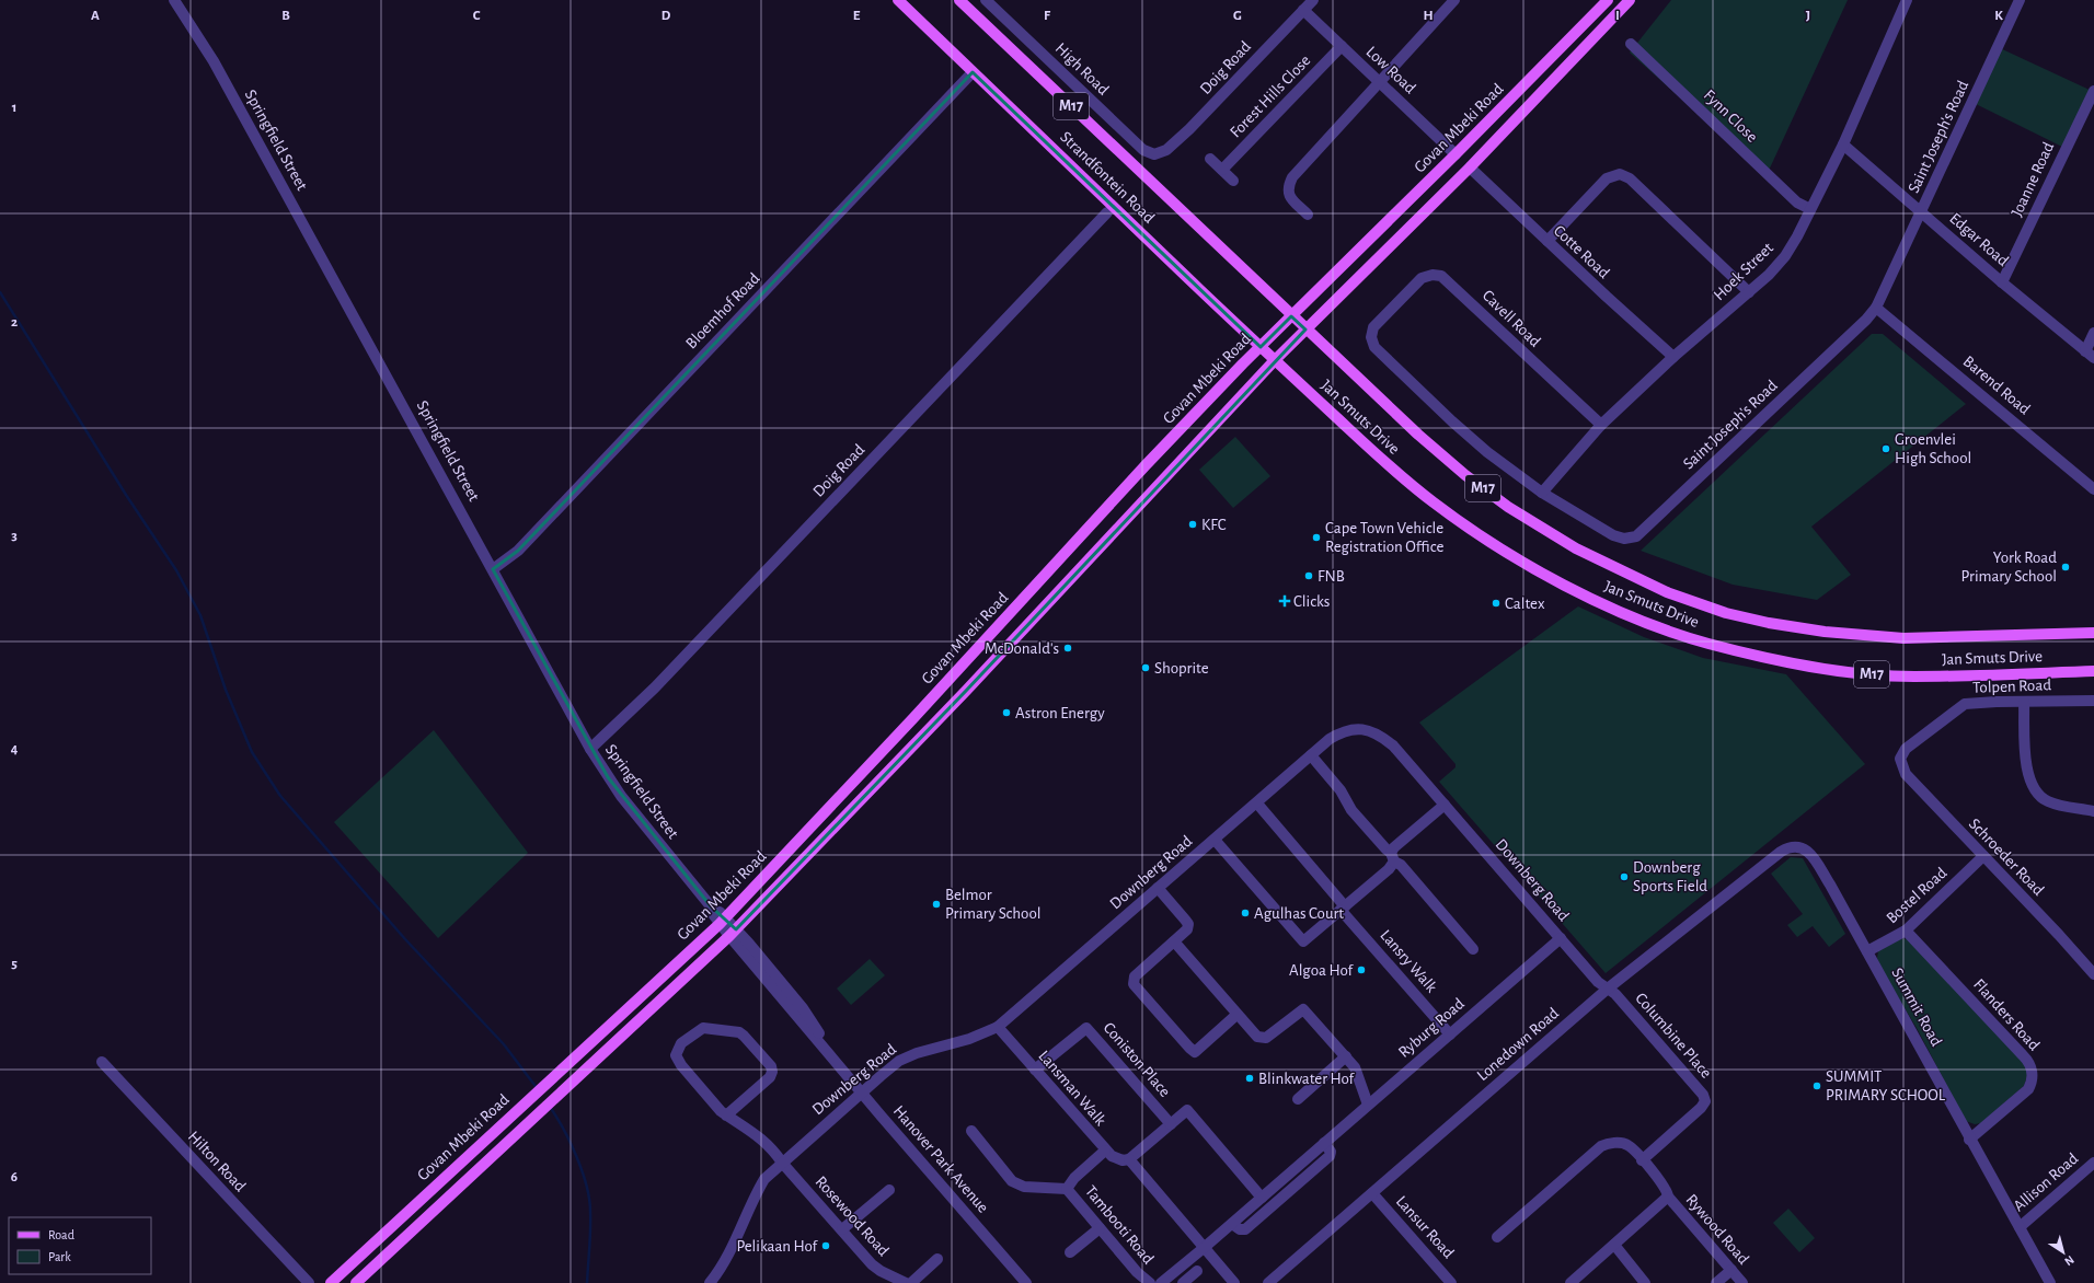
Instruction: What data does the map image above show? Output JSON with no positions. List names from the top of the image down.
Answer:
{
  "streets": {
    "main road": [
      "M17",
      "Govan Mbeki Road",
      "Strandfontein Road",
      "Jan Smuts Drive"
    ],
    "street": [
      "Doig Road",
      "High Road",
      "Low Road",
      "Forest Hills Close",
      "Fynn Close",
      "Saint Joseph's Road",
      "Springfield Street",
      "Joanne Road",
      "Edgar Road",
      "Cotte Road",
      "Hoek Street",
      "Bloemhof Road",
      "Cavell Road",
      "Barend Road",
      "Tolpen Road",
      "Schroeder Road",
      "Downberg Road",
      "Bostel Road",
      "Lansry Walk",
      "Summit Road",
      "Flanders Road",
      "Ryburg Road",
      "Columbine Place",
      "Lonedown Road",
      "Coniston Place",
      "Lansman Walk",
      "Hanover Park Avenue",
      "Hilton Road",
      "Allison Road",
      "Rosewood Road",
      "Tambooti Road",
      "Lansur Road",
      "Rywood Road"
    ]
  },
  "crossings": [
    ["Doig Road", "High Road"],
    ["Doig Road", "Low Road"],
    ["Doig Road", "Springfield Street"],
    ["Low Road", "Forest Hills Close"],
    ["Low Road", "Govan Mbeki Road"],
    ["Fynn Close", "Hoek Street"],
    ["Govan Mbeki Road", "Springfield Street"],
    ["Govan Mbeki Road", "Strandfontein Road"],
    ["Govan Mbeki Road", "Cotte Road"],
    ["Govan Mbeki Road", "Jan Smuts Drive"],
    ["Govan Mbeki Road", "Hanover Park Avenue"],
    ["Saint Joseph's Road", "Edgar Road"],
    ["Saint Joseph's Road", "Hoek Street"],
    ["Saint Joseph's Road", "Cavell Road"],
    ["Saint Joseph's Road", "Barend Road"],
    ["Springfield Street", "Bloemhof Road"],
    ["Springfield Street", "Hanover Park Avenue"],
    ["Strandfontein Road", "Bloemhof Road"],
    ["Strandfontein Road", "Jan Smuts Drive"],
    ["Joanne Road", "Edgar Road"],
    ["Edgar Road", "Hoek Street"],
    ["Cotte Road", "Hoek Street"],
    ["Hoek Street", "Cavell Road"],
    ["Tolpen Road", "Schroeder Road"],
    ["Schroeder Road", "Bostel Road"],
    ["Downberg Road", "Lansry Walk"],
    ["Downberg Road", "Ryburg Road"],
    ["Downberg Road", "Columbine Place"],
    ["Downberg Road", "Lonedown Road"],
    ["Downberg Road", "Lansman Walk"],
    ["Downberg Road", "Hanover Park Avenue"],
    ["Downberg Road", "Rosewood Road"],
    ["Bostel Road", "Summit Road"],
    ["Bostel Road", "Flanders Road"],
    ["Lansry Walk", "Ryburg Road"],
    ["Summit Road", "Flanders Road"],
    ["Summit Road", "Lonedown Road"],
    ["Summit Road", "Allison Road"],
    ["Ryburg Road", "Coniston Place"],
    ["Columbine Place", "Lonedown Road"],
    ["Lonedown Road", "Lansur Road"],
    ["Coniston Place", "Lansman Walk"],
    ["Lansman Walk", "Tambooti Road"]
  ],
  "places": {
    "other": [
      "Groenvlei High School",
      "KFC",
      "Cape Town Vehicle Registration Office",
      "York Road Primary School",
      "FNB",
      "Caltex",
      "McDonald's",
      "Shoprite",
      "Astron Energy",
      "Downberg Sports Field",
      "Belmor Primary School",
      "Agulhas Court",
      "Algoa Hof",
      "Blinkwater Hof",
      "SUMMIT PRIMARY SCHOOL",
      "Pelikaan Hof"
    ],
    "health": ["Clicks"]
  },
  "legend": ["Road", "Park"],
  "north": "bottom right",
  "grid": {
    "columns": [
      "A",
      "B",
      "C",
      "D",
      "E",
      "F",
      "G",
      "H",
      "I",
      "J",
      "K"
    ],
    "rows": [
      "1",
      "2",
      "3",
      "4",
      "5",
      "6"
    ]
  }
}
